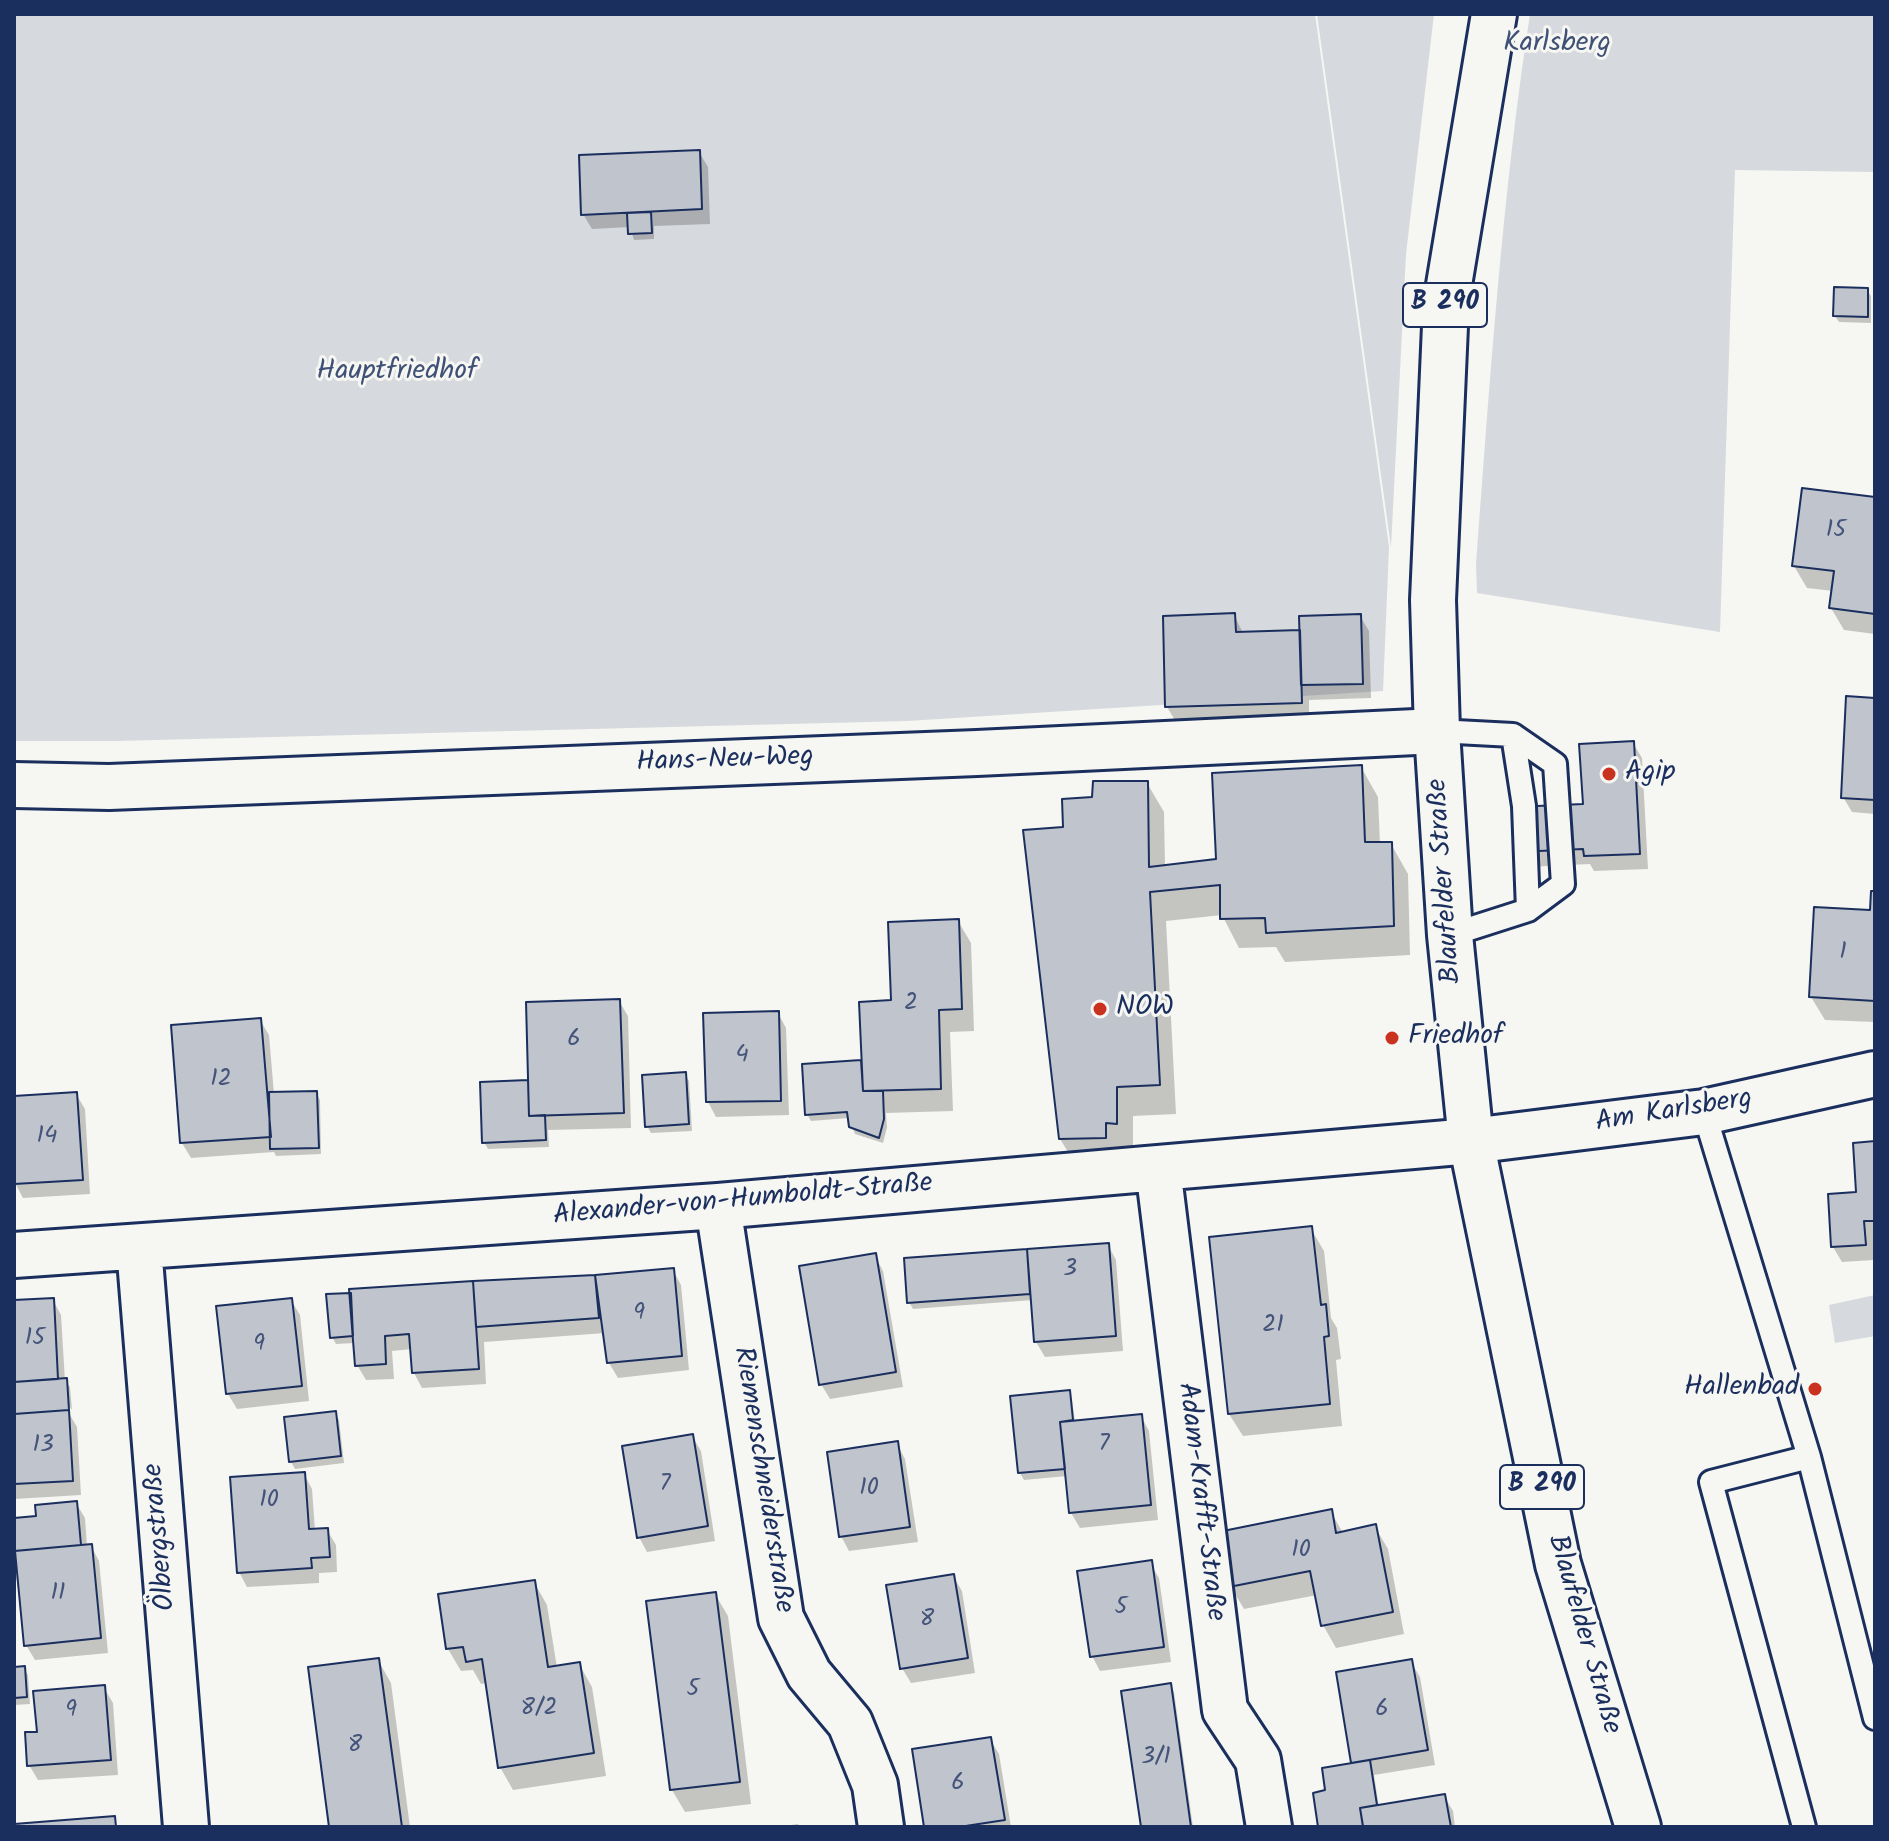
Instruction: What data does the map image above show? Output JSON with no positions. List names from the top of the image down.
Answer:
{
  "streets": {
    "street": [
      "B 290",
      "Hans-Neu-Weg",
      "Blaufelder Straße",
      "Am Karlsberg",
      "Alexander-von-Humboldt-Straße",
      "Riemenschneiderstraße",
      "Adam-Krafft-Straße",
      "Ölbergstraße"
    ]
  },
  "crossings": [
    ["Hans-Neu-Weg", "Blaufelder Straße"],
    ["Blaufelder Straße", "Am Karlsberg"],
    ["Blaufelder Straße", "Alexander-von-Humboldt-Straße"],
    ["Am Karlsberg", "Alexander-von-Humboldt-Straße"],
    ["Alexander-von-Humboldt-Straße", "Riemenschneiderstraße"],
    ["Alexander-von-Humboldt-Straße", "Adam-Krafft-Straße"],
    ["Alexander-von-Humboldt-Straße", "Ölbergstraße"]
  ],
  "parks": ["Karlsberg", "Hauptfriedhof"],
  "places": [
    "Agip",
    "NOW",
    "Friedhof",
    "Hallenbad"
  ],
  "house_numbers": [
    "15",
    "1",
    "2",
    "6",
    "4",
    "12",
    "14",
    "3",
    "9",
    "21",
    "15",
    "9",
    "7",
    "13",
    "7",
    "10",
    "10",
    "10",
    "11",
    "5",
    "8",
    "5",
    "8/2",
    "6",
    "9",
    "8",
    "3/1",
    "6"
  ]
}
